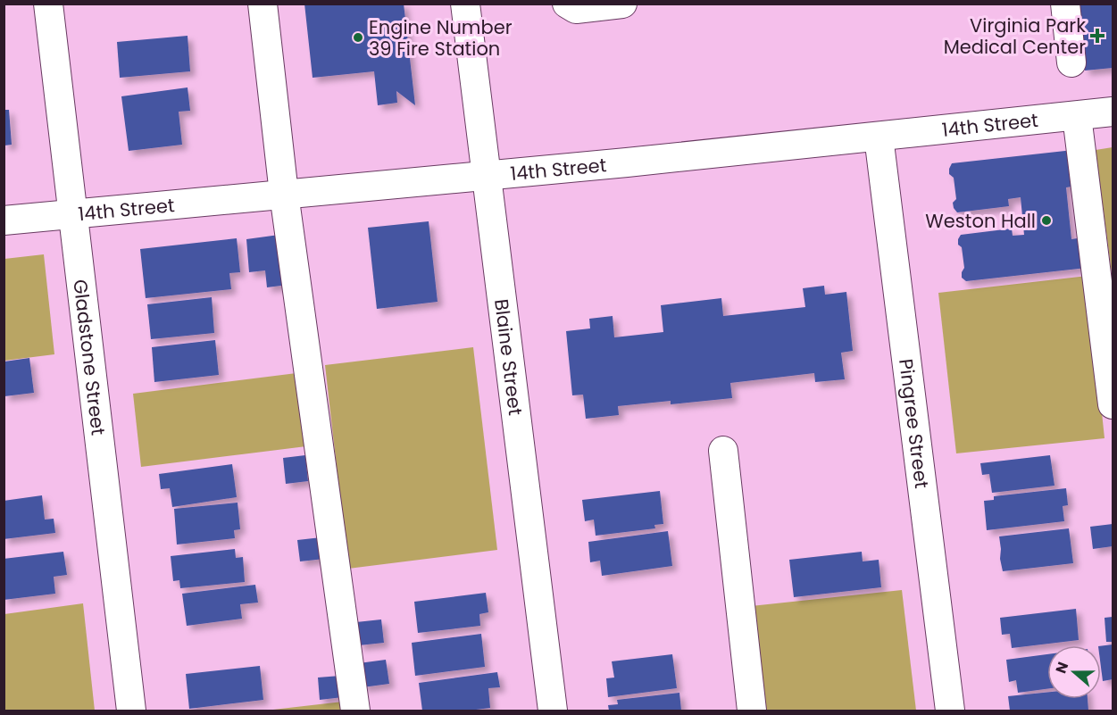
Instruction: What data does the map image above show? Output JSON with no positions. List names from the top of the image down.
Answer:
{
  "streets": {
    "street": [
      "14th Street",
      "Gladstone Street",
      "Blaine Street",
      "Pingree Street"
    ]
  },
  "crossings": [
    ["14th Street", "Gladstone Street"],
    ["14th Street", "Blaine Street"],
    ["14th Street", "Pingree Street"]
  ],
  "places": {
    "health": ["Virginia Park Medical Center"],
    "other": ["Engine Number 39 Fire Station", "Weston Hall"]
  },
  "north": "left"
}
